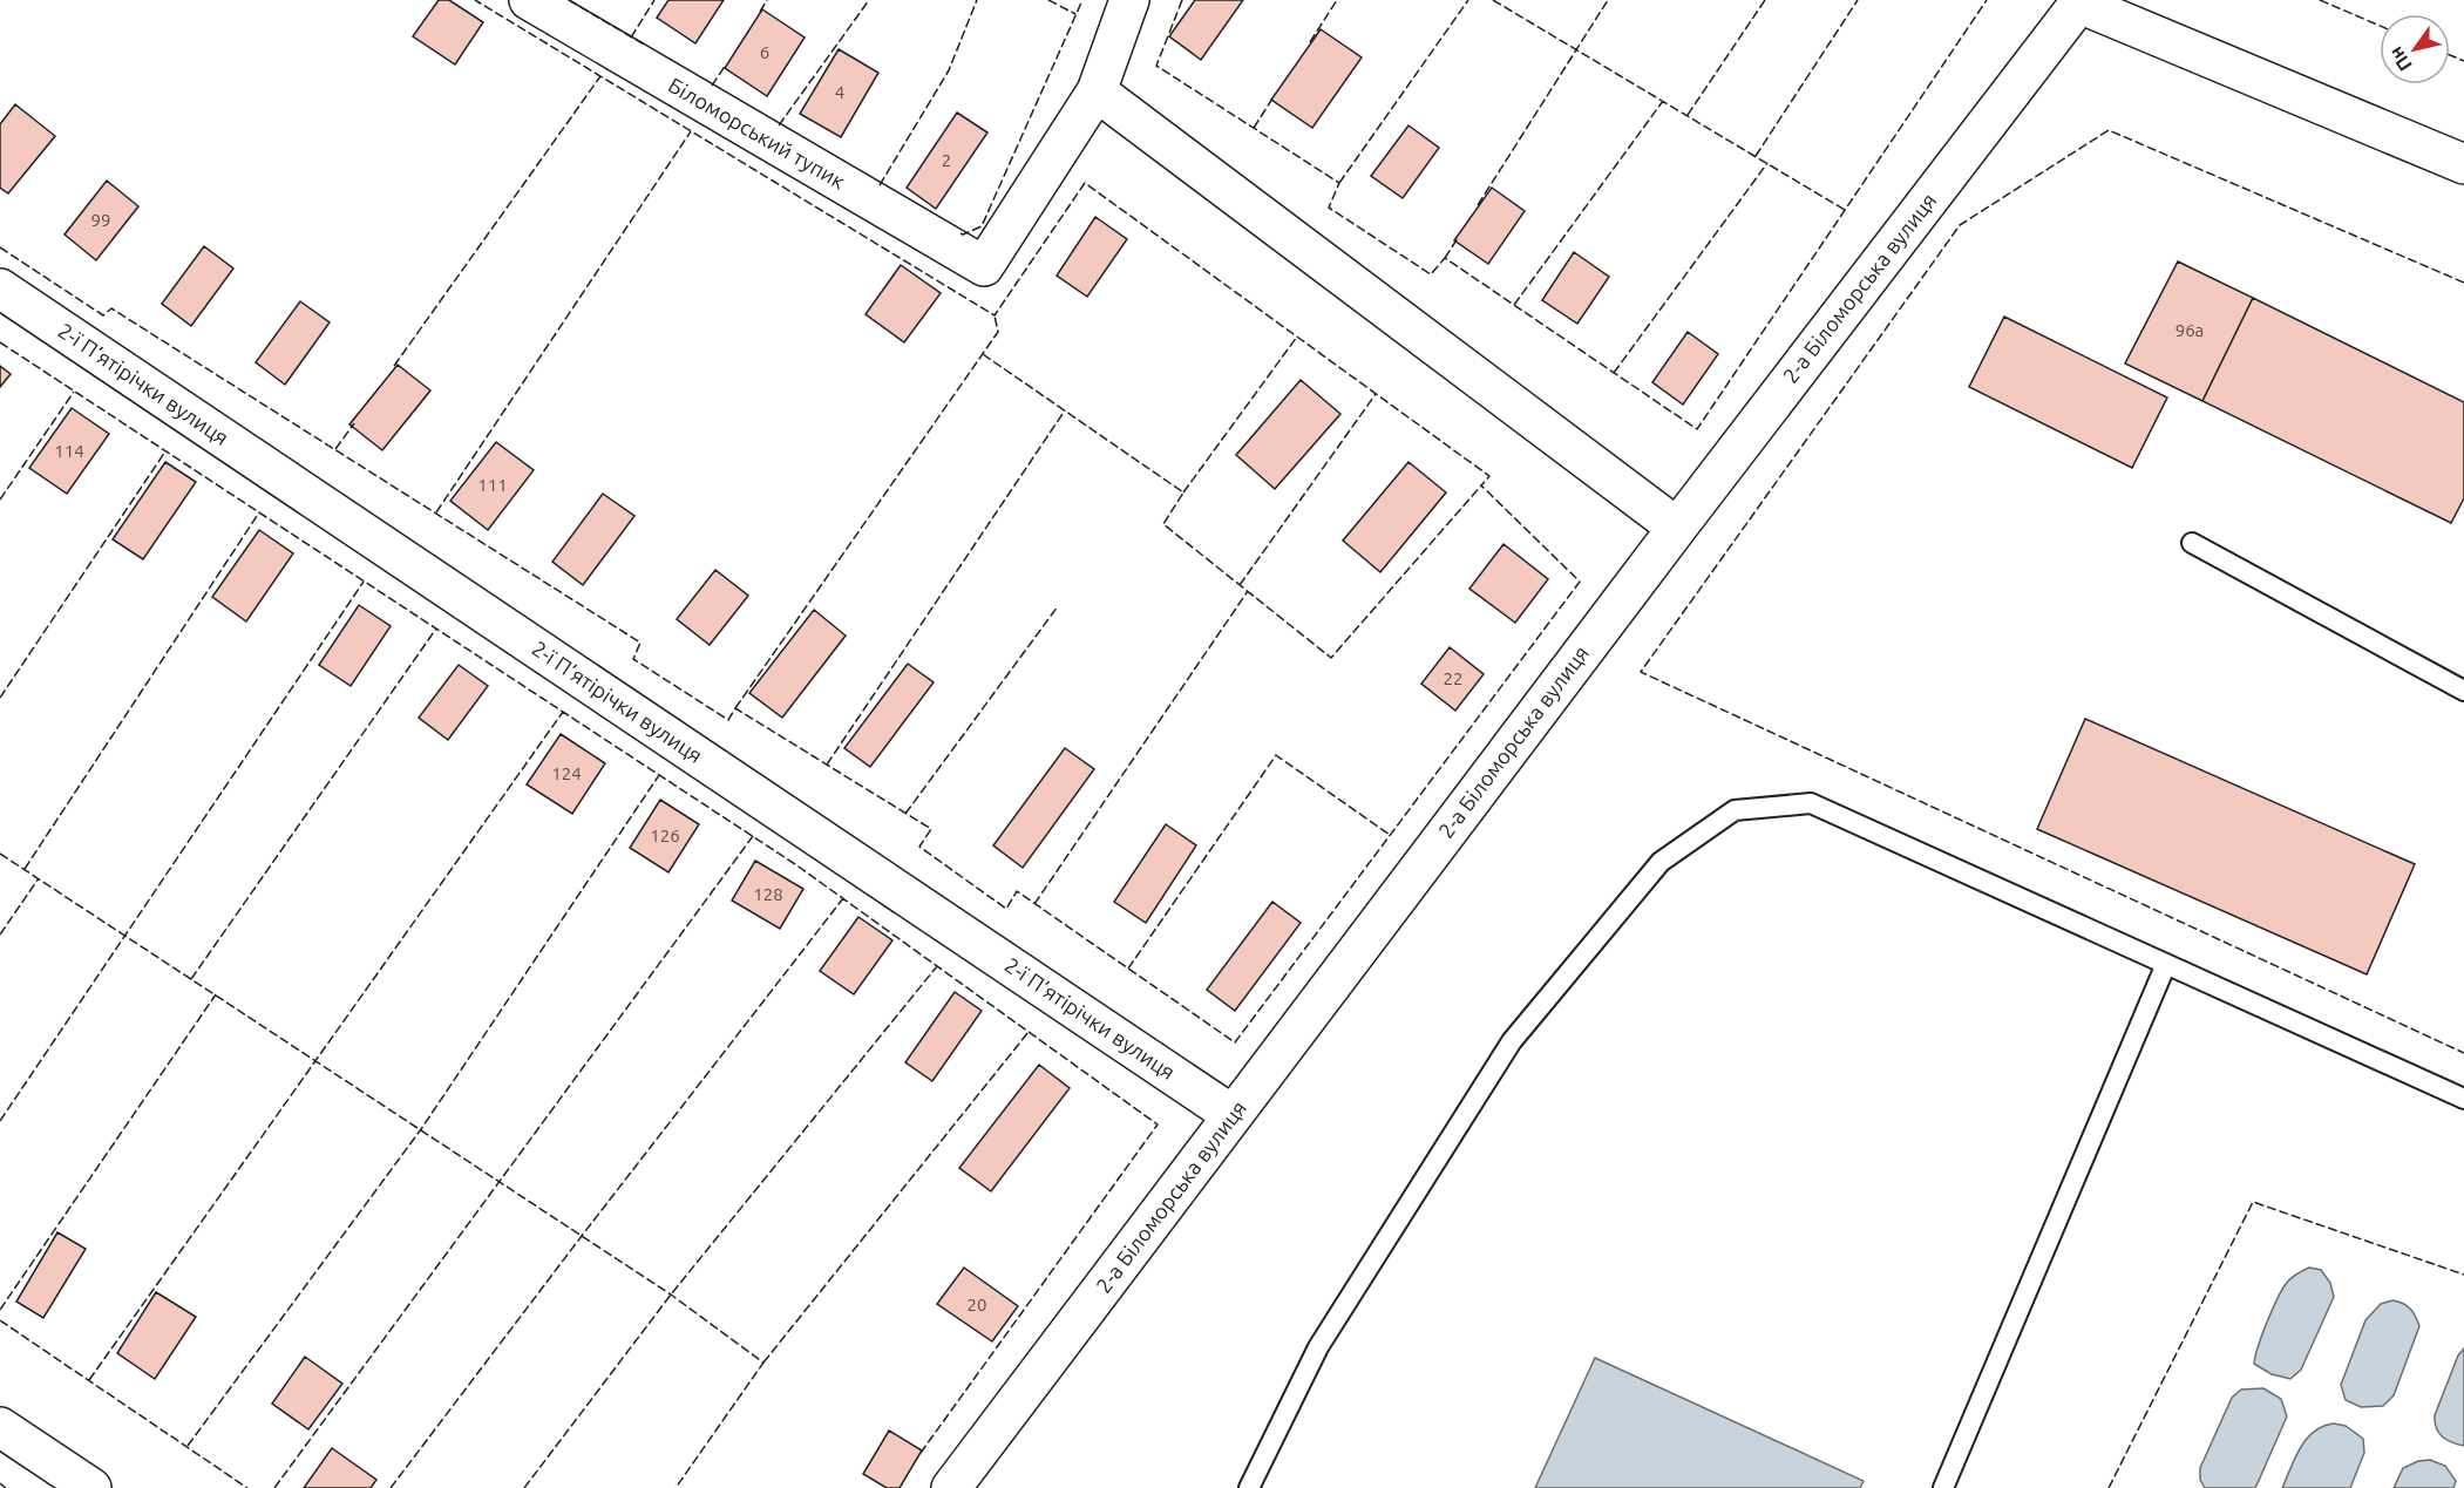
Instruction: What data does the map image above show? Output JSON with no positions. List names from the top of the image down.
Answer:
{
  "streets": {
    "street": ["Біломорський тупик", "2-а Біломорська вулиця", "2-ї П’ятірічки вулиця"]
  },
  "crossings": [
    ["2-а Біломорська вулиця", "2-ї П’ятірічки вулиця"]
  ],
  "house_numbers": [
    "6",
    "4",
    "2",
    "99",
    "96а",
    "114",
    "111",
    "22",
    "124",
    "126",
    "128",
    "20"
  ],
  "north": "bottom left"
}
